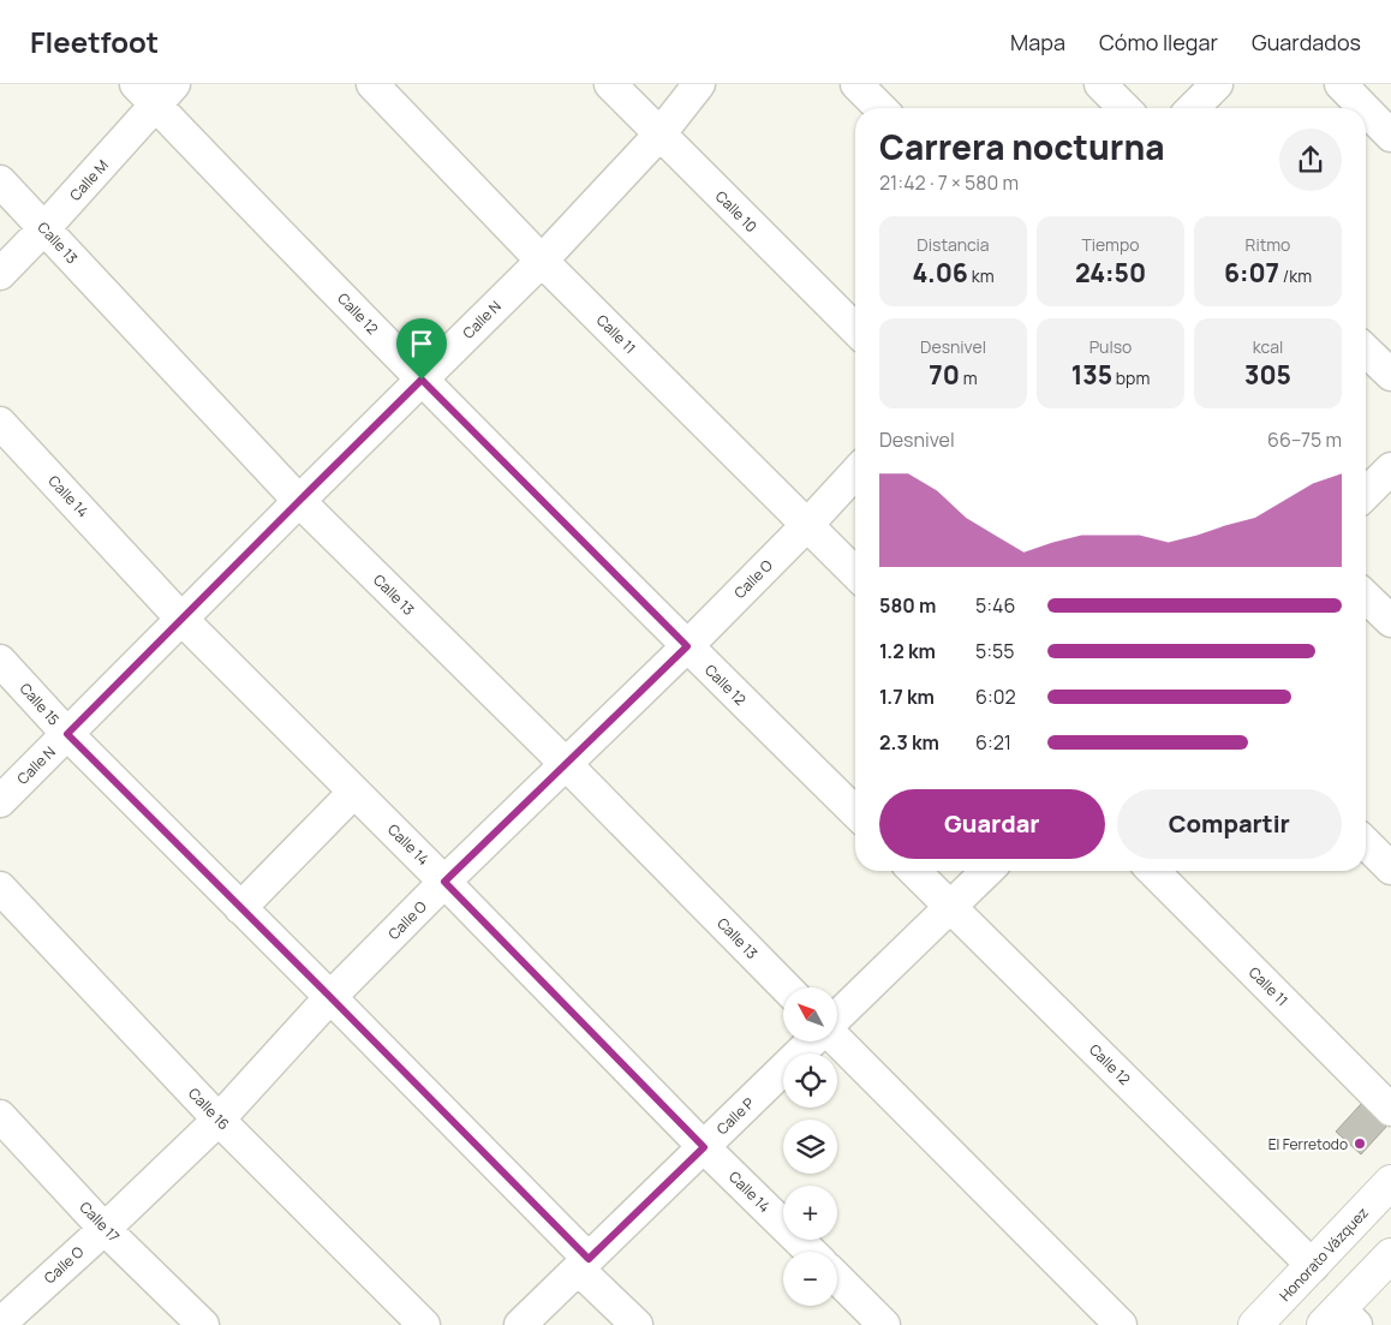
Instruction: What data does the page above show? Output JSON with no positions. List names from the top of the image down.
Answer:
{
  "streets": {
    "street": [
      "Calle M",
      "Calle 10",
      "Calle 13",
      "Calle 12",
      "Calle N",
      "Calle 11",
      "Calle 14",
      "Calle O",
      "Calle 15",
      "Calle 16",
      "Calle P",
      "Calle 17",
      "Honorato Vázquez"
    ]
  },
  "crossings": [
    ["Calle M", "Calle 13"],
    ["Calle M", "Calle 12"],
    ["Calle 10", "Calle N"],
    ["Calle 13", "Calle N"],
    ["Calle 13", "Calle O"],
    ["Calle 12", "Calle N"],
    ["Calle 12", "Calle O"],
    ["Calle 12", "Honorato Vázquez"],
    ["Calle N", "Calle 11"],
    ["Calle N", "Calle 14"],
    ["Calle N", "Calle 15"],
    ["Calle 11", "Calle O"],
    ["Calle 14", "Calle O"],
    ["Calle 14", "Calle P"],
    ["Calle O", "Calle 15"],
    ["Calle O", "Calle 16"],
    ["Calle O", "Calle 17"],
    ["Calle 15", "Calle P"]
  ],
  "places": ["El Ferretodo"],
  "north": "top left",
  "page": {
    "header": "Fleetfoot",
    "nav": ["Mapa", "Cómo llegar", "Guardados"],
    "heading": ["Carrera nocturna", "21:42 · 7 × 580 m"],
    "stats": [
      ["Distancia", "4.06 km"],
      ["Tiempo", "24:50"],
      ["Ritmo", "6:07 /km"],
      ["Desnivel", "70 m"],
      ["Pulso", "135 bpm"],
      ["kcal", "305"]
    ],
    "chart": ["Desnivel", "66–75 m"],
    "list": [
      {
        "name": "580 m",
        "note": "5:46"
      },
      {
        "name": "1.2 km",
        "note": "5:55"
      },
      {
        "name": "1.7 km",
        "note": "6:02"
      },
      {
        "name": "2.3 km",
        "note": "6:21"
      }
    ],
    "buttons": ["Guardar", "Compartir"],
    "map_buttons": ["+", "−"]
  }
}
